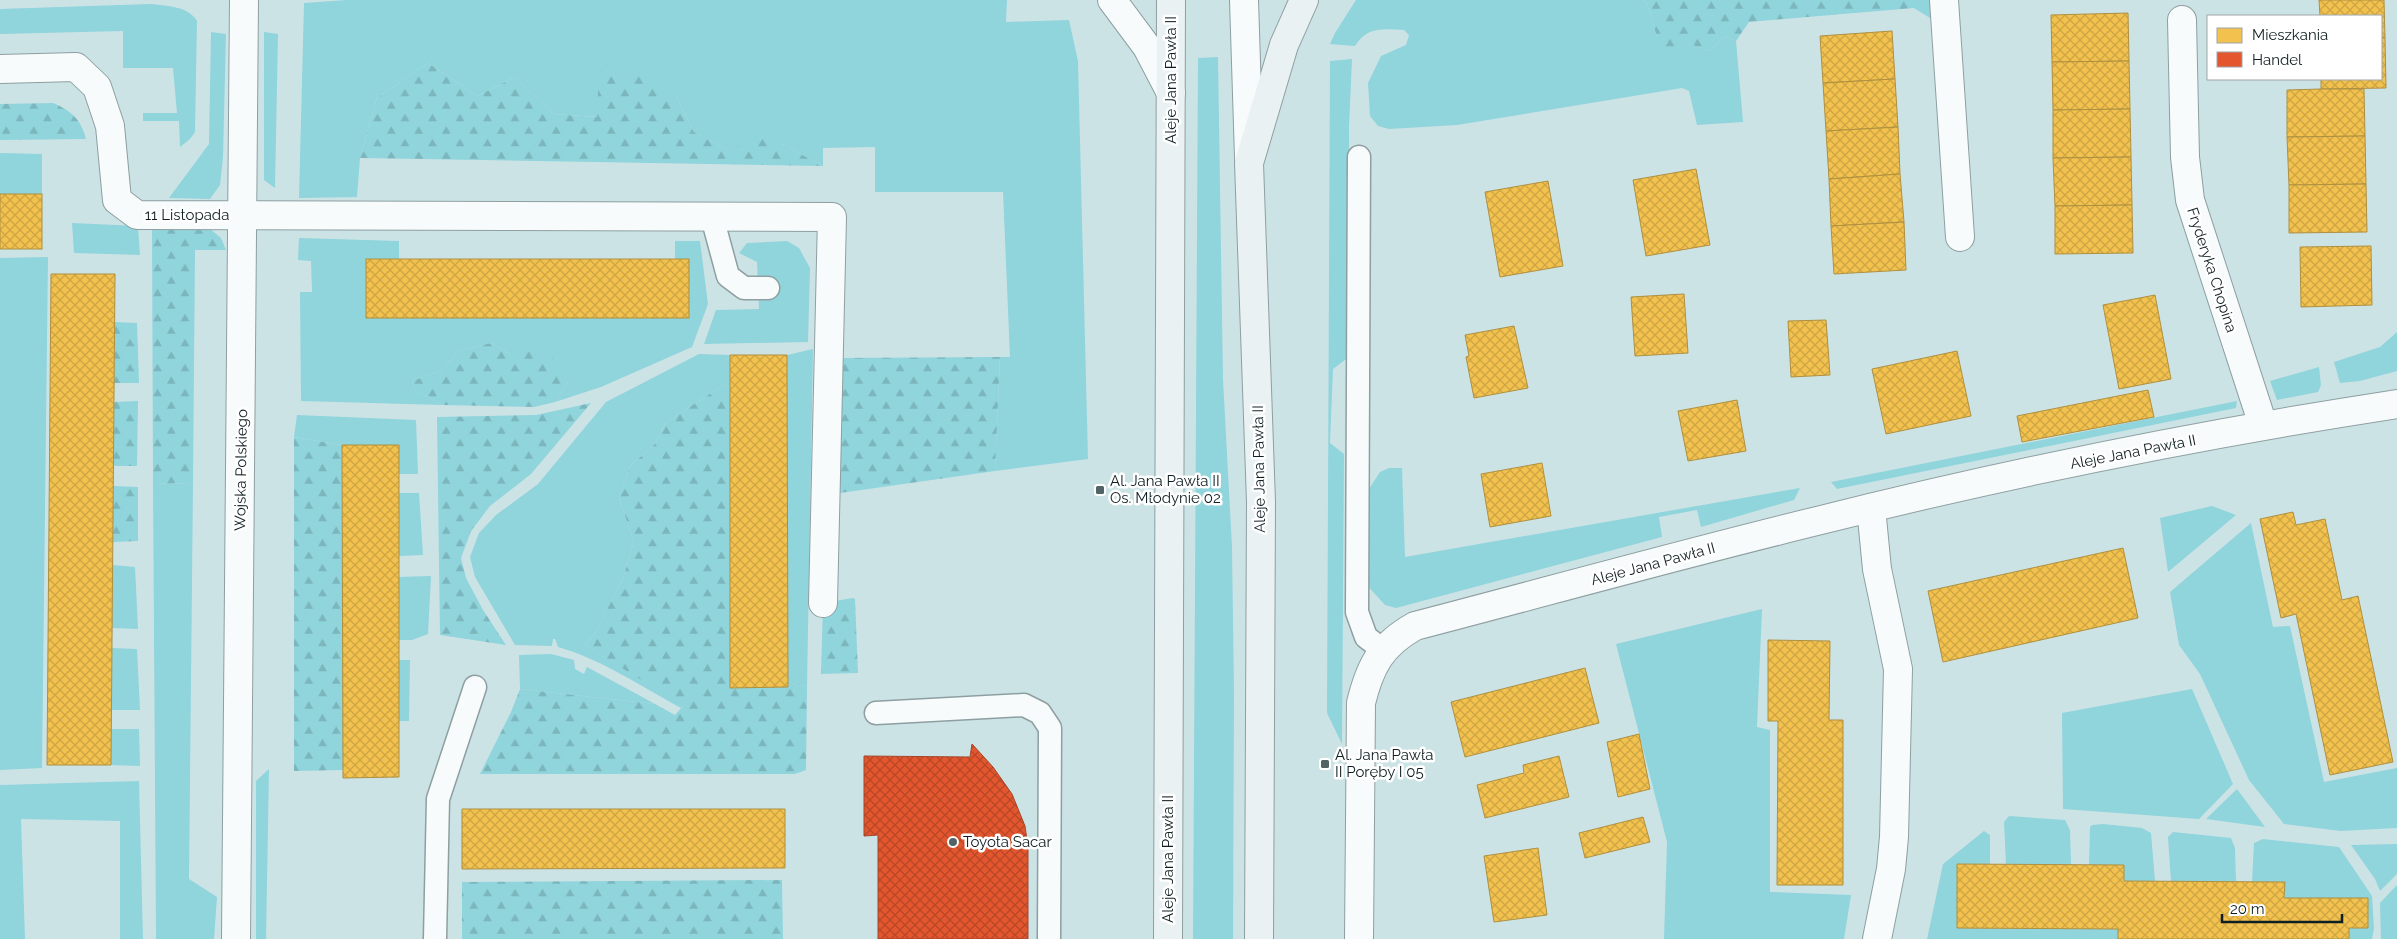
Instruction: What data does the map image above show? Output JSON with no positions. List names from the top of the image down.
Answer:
{
  "streets": {
    "main road": ["Aleje Jana Pawła II"],
    "street": ["11 Listopada", "Fryderyka Chopina", "Wojska Polskiego"]
  },
  "crossings": [
    ["Aleje Jana Pawła II", "Fryderyka Chopina"],
    ["11 Listopada", "Wojska Polskiego"]
  ],
  "places": {
    "transit": ["Al. Jana Pawła II Os. Młodynie 02", "Al. Jana Pawła II Poręby I 05"],
    "other": ["Toyota Sacar"]
  },
  "legend": ["Mieszkania", "Handel"],
  "scale_bar": "20 m"
}
